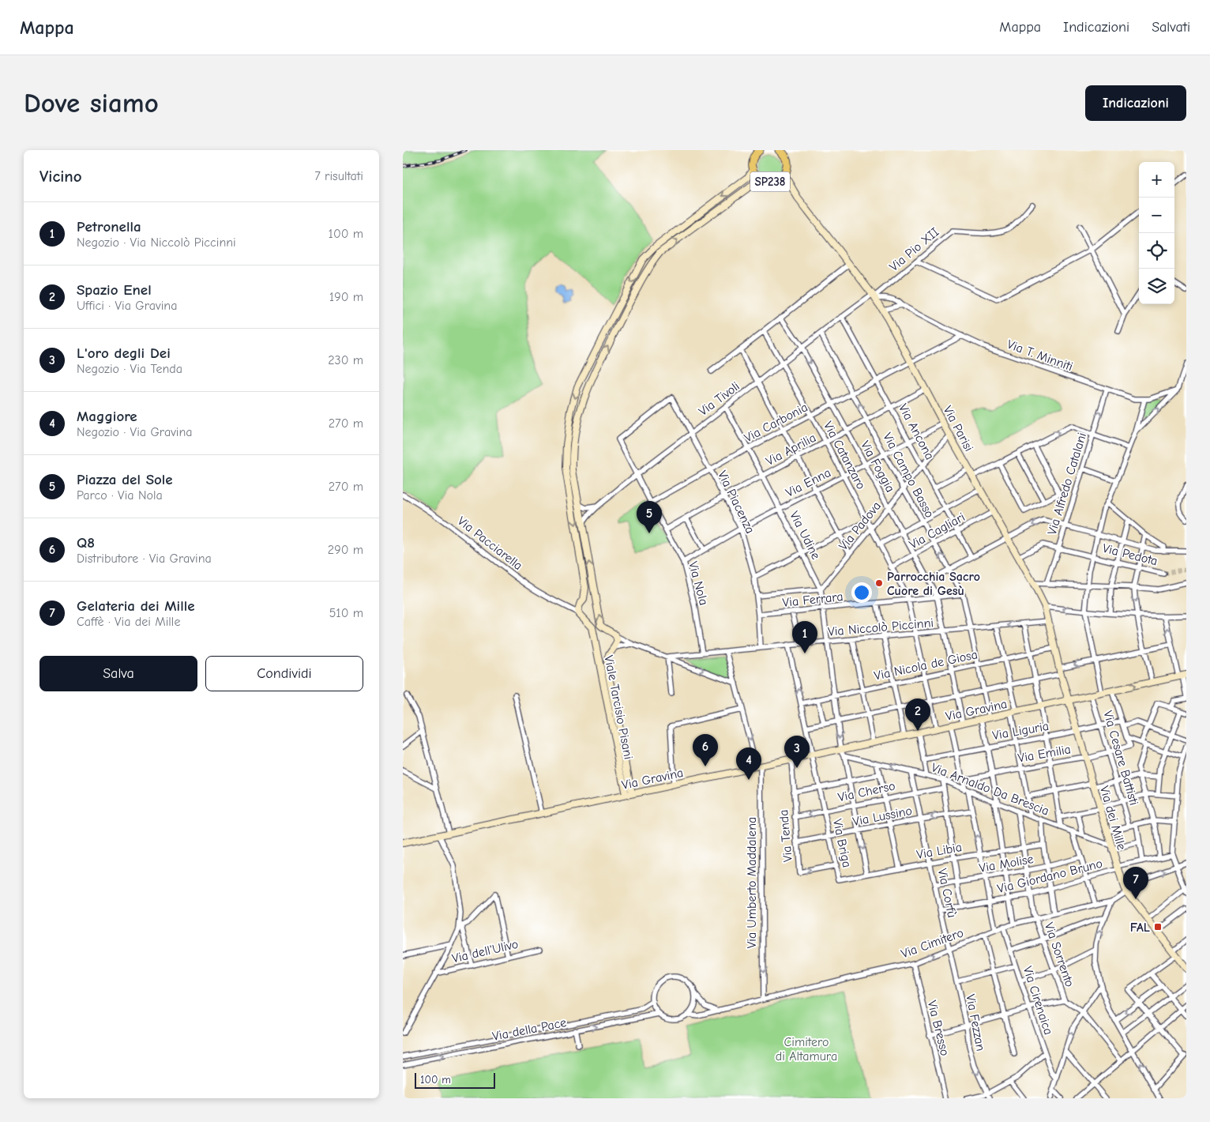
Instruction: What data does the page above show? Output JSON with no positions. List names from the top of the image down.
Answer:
{
  "streets": {
    "main road": [
      "SP238",
      "Via Parisi",
      "Viale Tarcisio Pisani",
      "Via Gravina",
      "Via dei Mille"
    ],
    "street": [
      "Via Pio XII",
      "Via T. Minniti",
      "Via Tivoli",
      "Via Carbonia",
      "Via Ancona",
      "Via Aprilia",
      "Via Catanzaro",
      "Via Foggia",
      "Via Campo Basso",
      "Via Enna",
      "Via Alfredo Catalani",
      "Via Piacenza",
      "Via Padova",
      "Via Cagliari",
      "Via Udine",
      "Via Pacciarella",
      "Via Pedota",
      "Via Nola",
      "Via Ferrara",
      "Via Niccolò Piccinni",
      "Via Nicola de Giosa",
      "Via Liguria",
      "Via Emilia",
      "Via Cesare Battisti",
      "Via Arnaldo Da Brescia",
      "Via Cherso",
      "Via Lussino",
      "Via Tenda",
      "Via Briga",
      "Via Libia",
      "Via Molise",
      "Via Giordano Bruno",
      "Via Umberto Maddalena",
      "Via Corfù",
      "Via Cimitero",
      "Via dell'Ulivo",
      "Via Sorrento",
      "Via Cirenaica",
      "Via Fezzan",
      "Via Bresso",
      "Via della Pace"
    ]
  },
  "crossings": [
    ["SP238", "Via Parisi"],
    ["Via Pio XII", "Via T. Minniti"],
    ["Via Pio XII", "Via Tivoli"],
    ["Via Pio XII", "Via Parisi"],
    ["Via T. Minniti", "Via Tivoli"],
    ["Via T. Minniti", "Via Carbonia"],
    ["Via T. Minniti", "Via Parisi"],
    ["Via T. Minniti", "Via Alfredo Catalani"],
    ["Via Tivoli", "Via Parisi"],
    ["Via Tivoli", "Via Ancona"],
    ["Via Tivoli", "Via Catanzaro"],
    ["Via Tivoli", "Via Foggia"],
    ["Via Tivoli", "Via Campo Basso"],
    ["Via Tivoli", "Via Piacenza"],
    ["Via Tivoli", "Via Udine"],
    ["Via Tivoli", "Via Nola"],
    ["Via Carbonia", "Via Parisi"],
    ["Via Carbonia", "Via Ancona"],
    ["Via Carbonia", "Via Catanzaro"],
    ["Via Carbonia", "Via Foggia"],
    ["Via Carbonia", "Via Campo Basso"],
    ["Via Carbonia", "Via Piacenza"],
    ["Via Carbonia", "Via Udine"],
    ["Via Carbonia", "Via Nola"],
    ["Via Parisi", "Via Aprilia"],
    ["Via Parisi", "Via Enna"],
    ["Via Parisi", "Via Padova"],
    ["Via Parisi", "Via Cagliari"],
    ["Via Parisi", "Via Pedota"],
    ["Via Parisi", "Via Niccolò Piccinni"],
    ["Via Parisi", "Via Nicola de Giosa"],
    ["Via Parisi", "Via Gravina"],
    ["Via Parisi", "Via dei Mille"],
    ["Via Ancona", "Via Aprilia"],
    ["Via Ancona", "Via Enna"],
    ["Via Ancona", "Via Padova"],
    ["Via Ancona", "Via Cagliari"],
    ["Via Aprilia", "Via Catanzaro"],
    ["Via Aprilia", "Via Foggia"],
    ["Via Aprilia", "Via Campo Basso"],
    ["Via Aprilia", "Via Piacenza"],
    ["Via Aprilia", "Via Udine"],
    ["Via Aprilia", "Via Nola"],
    ["Via Catanzaro", "Via Enna"],
    ["Via Catanzaro", "Via Padova"],
    ["Via Catanzaro", "Via Cagliari"],
    ["Via Catanzaro", "Via Ferrara"],
    ["Via Catanzaro", "Via Niccolò Piccinni"],
    ["Via Catanzaro", "Via Nicola de Giosa"],
    ["Via Catanzaro", "Via Gravina"],
    ["Via Foggia", "Via Enna"],
    ["Via Foggia", "Via Padova"],
    ["Via Foggia", "Via Cagliari"],
    ["Via Foggia", "Via Ferrara"],
    ["Via Foggia", "Via Niccolò Piccinni"],
    ["Via Foggia", "Via Nicola de Giosa"],
    ["Via Foggia", "Via Gravina"],
    ["Via Campo Basso", "Via Enna"],
    ["Via Campo Basso", "Via Padova"],
    ["Via Campo Basso", "Via Cagliari"],
    ["Via Campo Basso", "Via Ferrara"],
    ["Via Campo Basso", "Via Niccolò Piccinni"],
    ["Via Campo Basso", "Via Nicola de Giosa"],
    ["Via Campo Basso", "Via Gravina"],
    ["Via Enna", "Via Piacenza"],
    ["Via Enna", "Via Udine"],
    ["Via Enna", "Via Nola"],
    ["Via Alfredo Catalani", "Via Pedota"],
    ["Via Piacenza", "Via Nola"],
    ["Via Piacenza", "Via Ferrara"],
    ["Via Piacenza", "Via Niccolò Piccinni"],
    ["Via Padova", "Via Udine"],
    ["Via Pacciarella", "Viale Tarcisio Pisani"],
    ["Via Nola", "Via Niccolò Piccinni"],
    ["Via Niccolò Piccinni", "Via Briga"],
    ["Via Niccolò Piccinni", "Via Umberto Maddalena"],
    ["Via Nicola de Giosa", "Via Briga"],
    ["Viale Tarcisio Pisani", "Via Gravina"],
    ["Via Gravina", "Via Cesare Battisti"],
    ["Via Gravina", "Via dei Mille"],
    ["Via Gravina", "Via Tenda"],
    ["Via Gravina", "Via Briga"],
    ["Via Gravina", "Via Umberto Maddalena"],
    ["Via Liguria", "Via Cesare Battisti"],
    ["Via Liguria", "Via dei Mille"],
    ["Via Emilia", "Via Cesare Battisti"],
    ["Via Emilia", "Via dei Mille"],
    ["Via Arnaldo Da Brescia", "Via dei Mille"],
    ["Via Arnaldo Da Brescia", "Via Corfù"],
    ["Via Arnaldo Da Brescia", "Via Sorrento"],
    ["Via Cherso", "Via Tenda"],
    ["Via Cherso", "Via Briga"],
    ["Via Cherso", "Via Corfù"],
    ["Via Lussino", "Via Tenda"],
    ["Via Lussino", "Via Briga"],
    ["Via Lussino", "Via Corfù"],
    ["Via dei Mille", "Via Giordano Bruno"],
    ["Via dei Mille", "Via Cimitero"],
    ["Via Tenda", "Via Briga"],
    ["Via Briga", "Via Libia"],
    ["Via Libia", "Via Corfù"],
    ["Via Libia", "Via Sorrento"],
    ["Via Molise", "Via Corfù"],
    ["Via Molise", "Via Sorrento"],
    ["Via Giordano Bruno", "Via Corfù"],
    ["Via Giordano Bruno", "Via Sorrento"],
    ["Via Umberto Maddalena", "Via Cimitero"],
    ["Via Corfù", "Via Cimitero"],
    ["Via Corfù", "Via Fezzan"],
    ["Via Cimitero", "Via Sorrento"],
    ["Via Cimitero", "Via Cirenaica"],
    ["Via Cimitero", "Via Fezzan"],
    ["Via Cimitero", "Via Bresso"],
    ["Via Cimitero", "Via della Pace"]
  ],
  "one_way": ["Via Umberto Maddalena", "Via Fezzan"],
  "parks": ["Cimitero di Altamura"],
  "places": {
    "other": ["Parrocchia Sacro Cuore di Gesù"],
    "transit": ["FAL"]
  },
  "scale_bar": "100 m",
  "page": {
    "header": "Mappa",
    "nav": ["Mappa", "Indicazioni", "Salvati"],
    "buttons": [
      "Indicazioni",
      ["Salva", "Condividi"]
    ],
    "title": "Dove siamo",
    "heading": ["Vicino", "7 risultati"],
    "map_buttons": ["+", "−"],
    "list": [
      {
        "mark": "1",
        "name": "Petronella",
        "note": "Negozio · Via Niccolò Piccinni",
        "value": "100 m"
      },
      {
        "mark": "2",
        "name": "Spazio Enel",
        "note": "Uffici · Via Gravina",
        "value": "190 m"
      },
      {
        "mark": "3",
        "name": "L'oro degli Dei",
        "note": "Negozio · Via Tenda",
        "value": "230 m"
      },
      {
        "mark": "4",
        "name": "Maggiore",
        "note": "Negozio · Via Gravina",
        "value": "270 m"
      },
      {
        "mark": "5",
        "name": "Piazza del Sole",
        "note": "Parco · Via Nola",
        "value": "270 m"
      },
      {
        "mark": "6",
        "name": "Q8",
        "note": "Distributore · Via Gravina",
        "value": "290 m"
      },
      {
        "mark": "7",
        "name": "Gelateria dei Mille",
        "note": "Caffè · Via dei Mille",
        "value": "510 m"
      }
    ],
    "pins": [
      "5",
      "1",
      "2",
      "6",
      "3",
      "4",
      "7"
    ],
    "scale": "100 m"
  }
}
